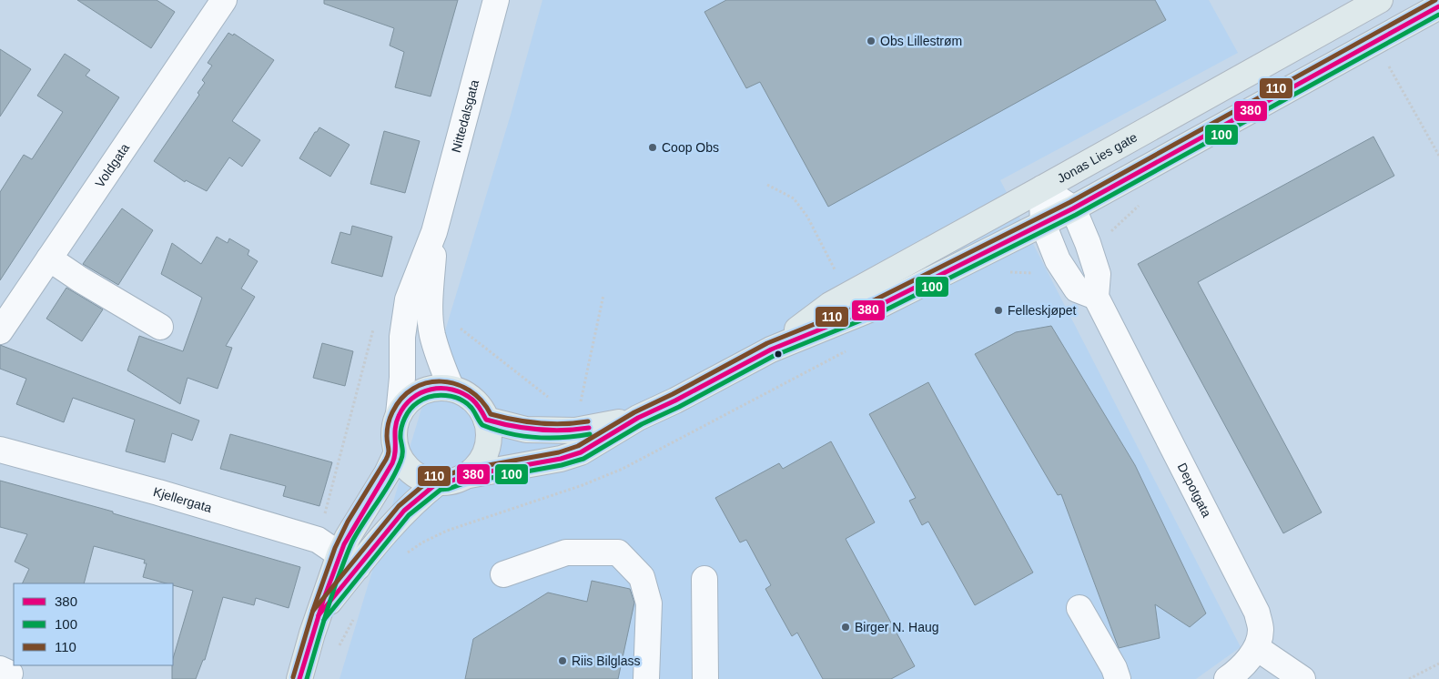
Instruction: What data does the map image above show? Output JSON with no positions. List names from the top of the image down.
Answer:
{
  "streets": {
    "main road": ["Jonas Lies gate"],
    "street": [
      "Nittedalsgata",
      "Voldgata",
      "Depotgata",
      "Kjellergata"
    ]
  },
  "crossings": [
    ["Nittedalsgata", "Jonas Lies gate"]
  ],
  "places": [
    "Obs Lillestrøm",
    "Coop Obs",
    "Felleskjøpet",
    "Birger N. Haug",
    "Riis Bilglass"
  ],
  "lines": ["transit line 110", "transit line 380", "transit line 100"],
  "legend": ["380", "100", "110"]
}
